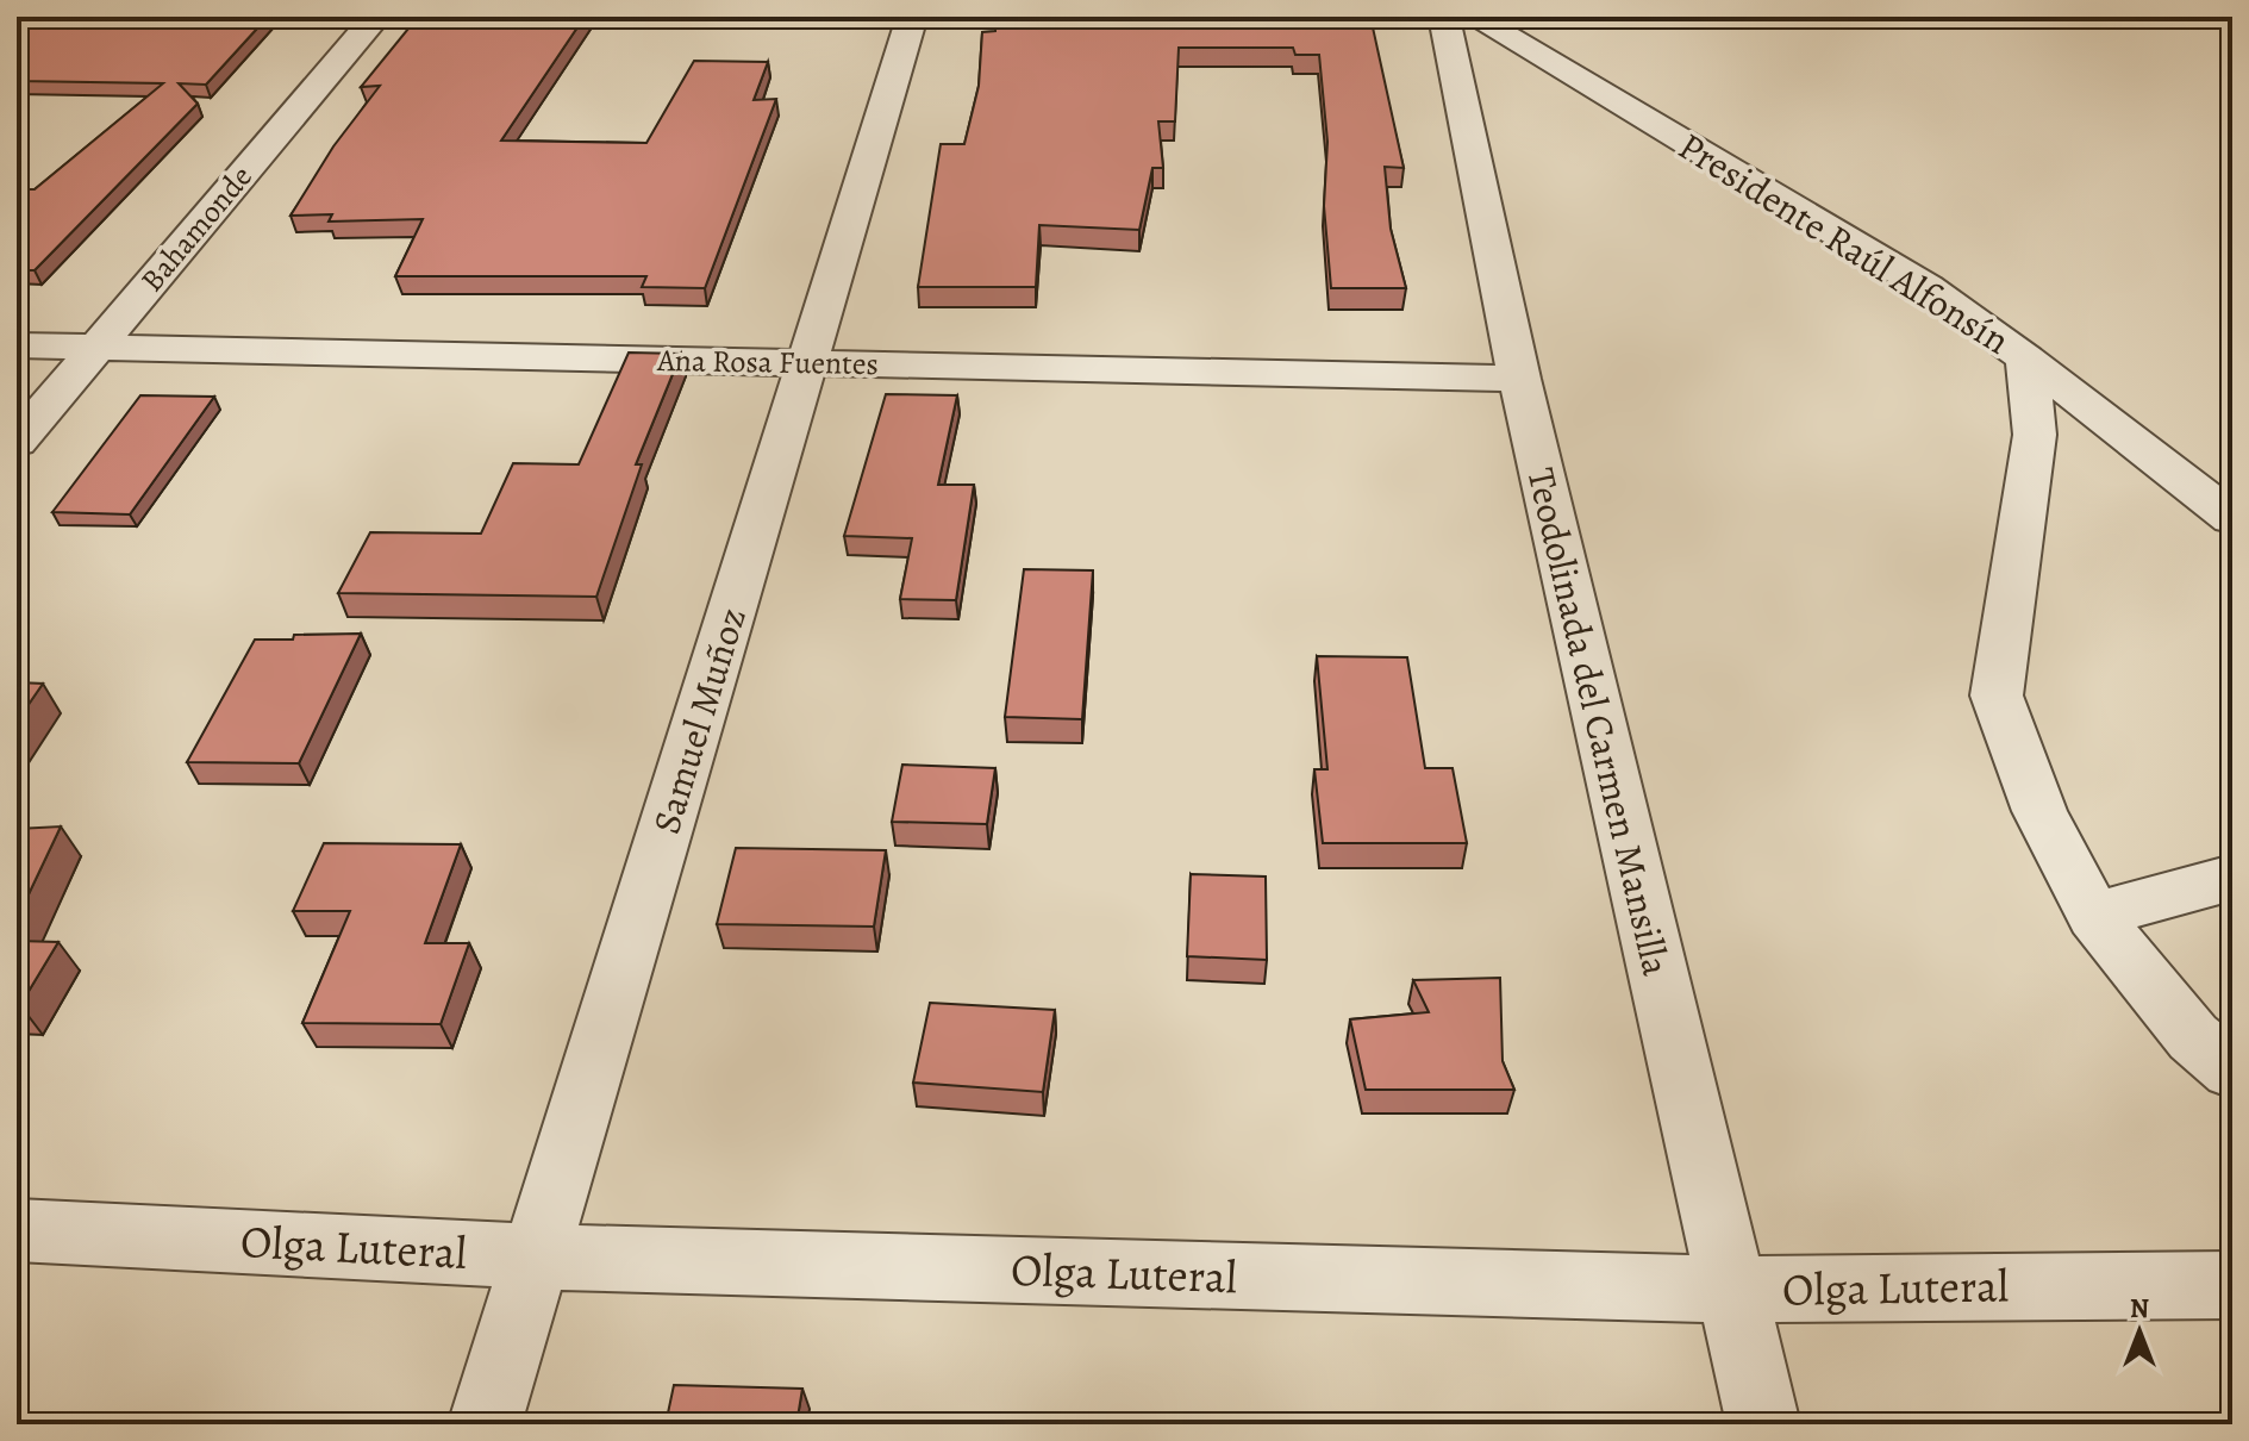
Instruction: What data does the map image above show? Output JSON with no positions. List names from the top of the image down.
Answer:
{
  "streets": {
    "street": [
      "Bahamonde",
      "Presidente Raúl Alfonsín",
      "Ana Rosa Fuentes",
      "Samuel Muñoz",
      "Teodolinada del Carmen Mansilla",
      "Olga Luteral"
    ]
  },
  "crossings": [
    ["Bahamonde", "Ana Rosa Fuentes"],
    ["Ana Rosa Fuentes", "Samuel Muñoz"],
    ["Ana Rosa Fuentes", "Teodolinada del Carmen Mansilla"],
    ["Samuel Muñoz", "Olga Luteral"],
    ["Teodolinada del Carmen Mansilla", "Olga Luteral"]
  ],
  "north": "top"
}
